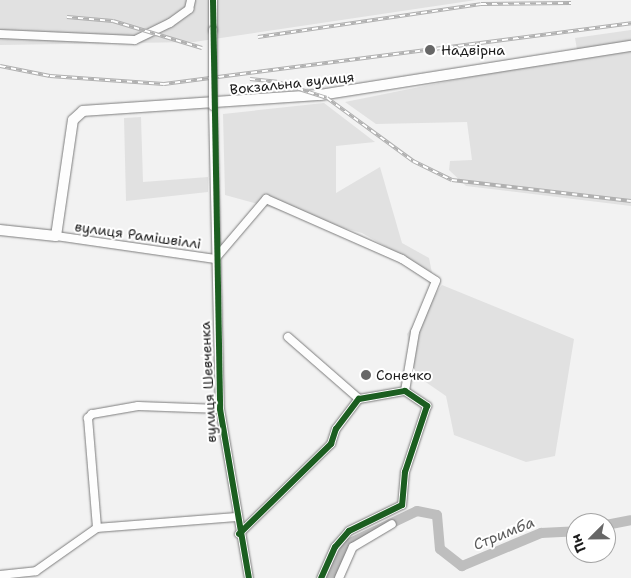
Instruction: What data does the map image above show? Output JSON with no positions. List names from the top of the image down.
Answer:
{
  "streets": {
    "main road": ["Вокзальна вулиця"],
    "street": ["вулиця Рамішвіллі", "вулиця Шевченка"]
  },
  "crossings": [
    ["Вокзальна вулиця", "вулиця Рамішвіллі"],
    ["вулиця Рамішвіллі", "вулиця Шевченка"]
  ],
  "water": ["Стримба"],
  "places": ["Надвірна", "Сонечко"],
  "north": "bottom left"
}
